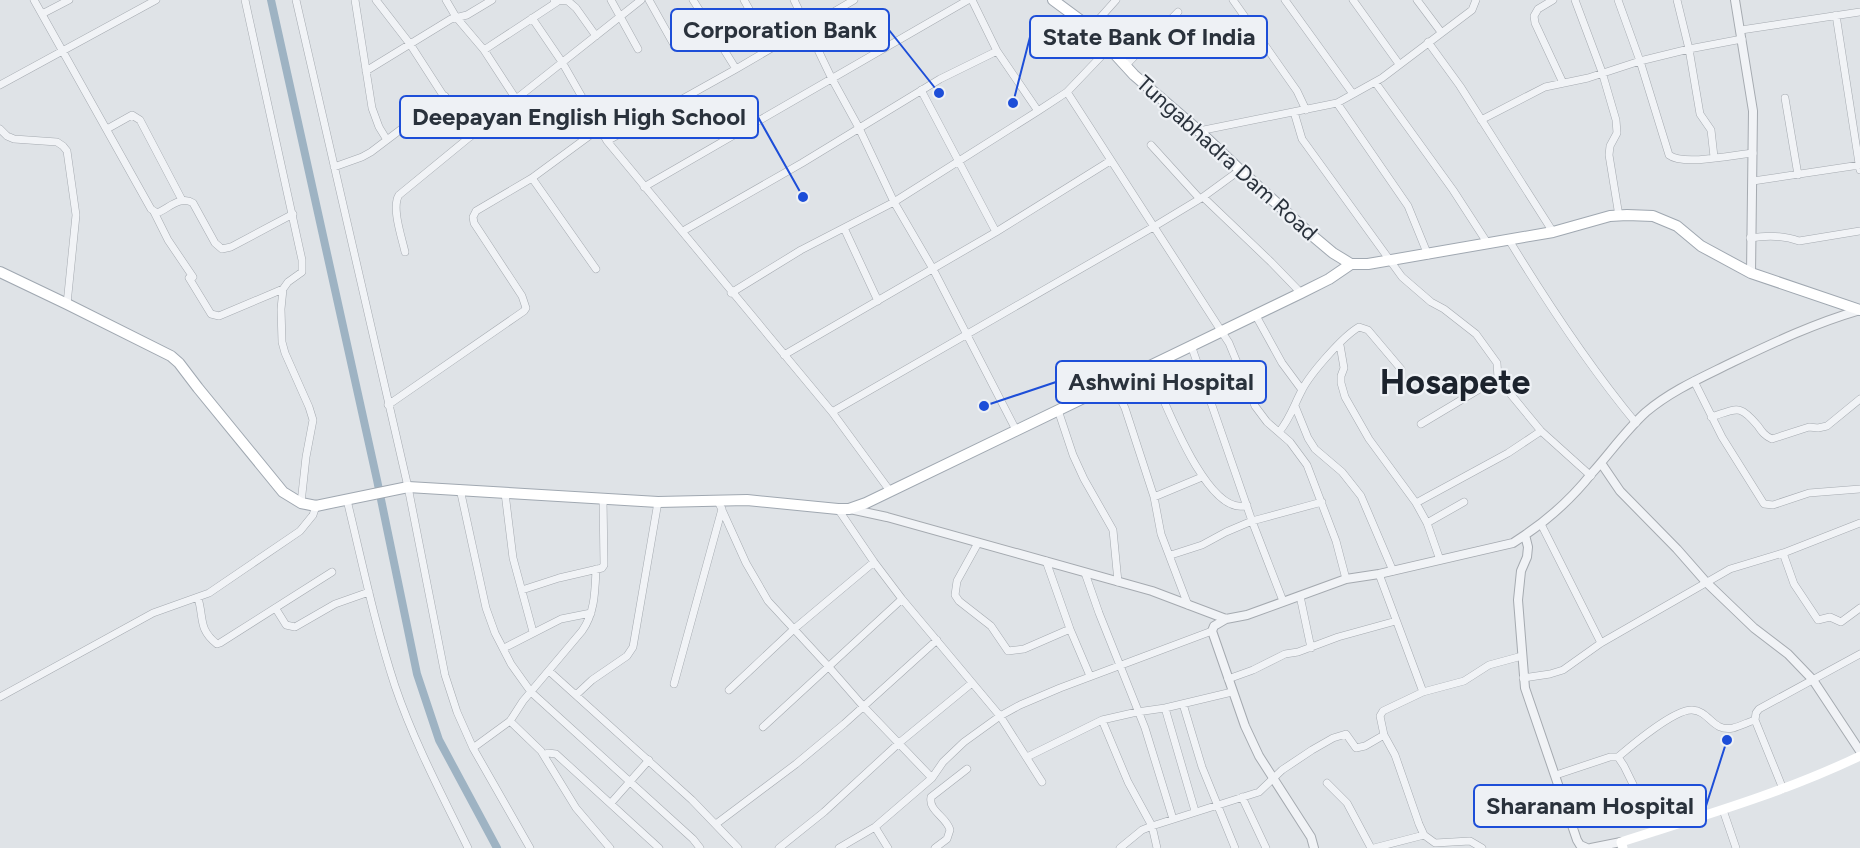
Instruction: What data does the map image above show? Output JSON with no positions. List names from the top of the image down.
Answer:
{
  "streets": {
    "main road": ["Tungabhadra Dam Road"]
  },
  "districts": ["Hosapete"],
  "places": [
    "Corporation Bank",
    "State Bank Of India",
    "Deepayan English High School",
    "Ashwini Hospital",
    "Sharanam Hospital"
  ]
}
